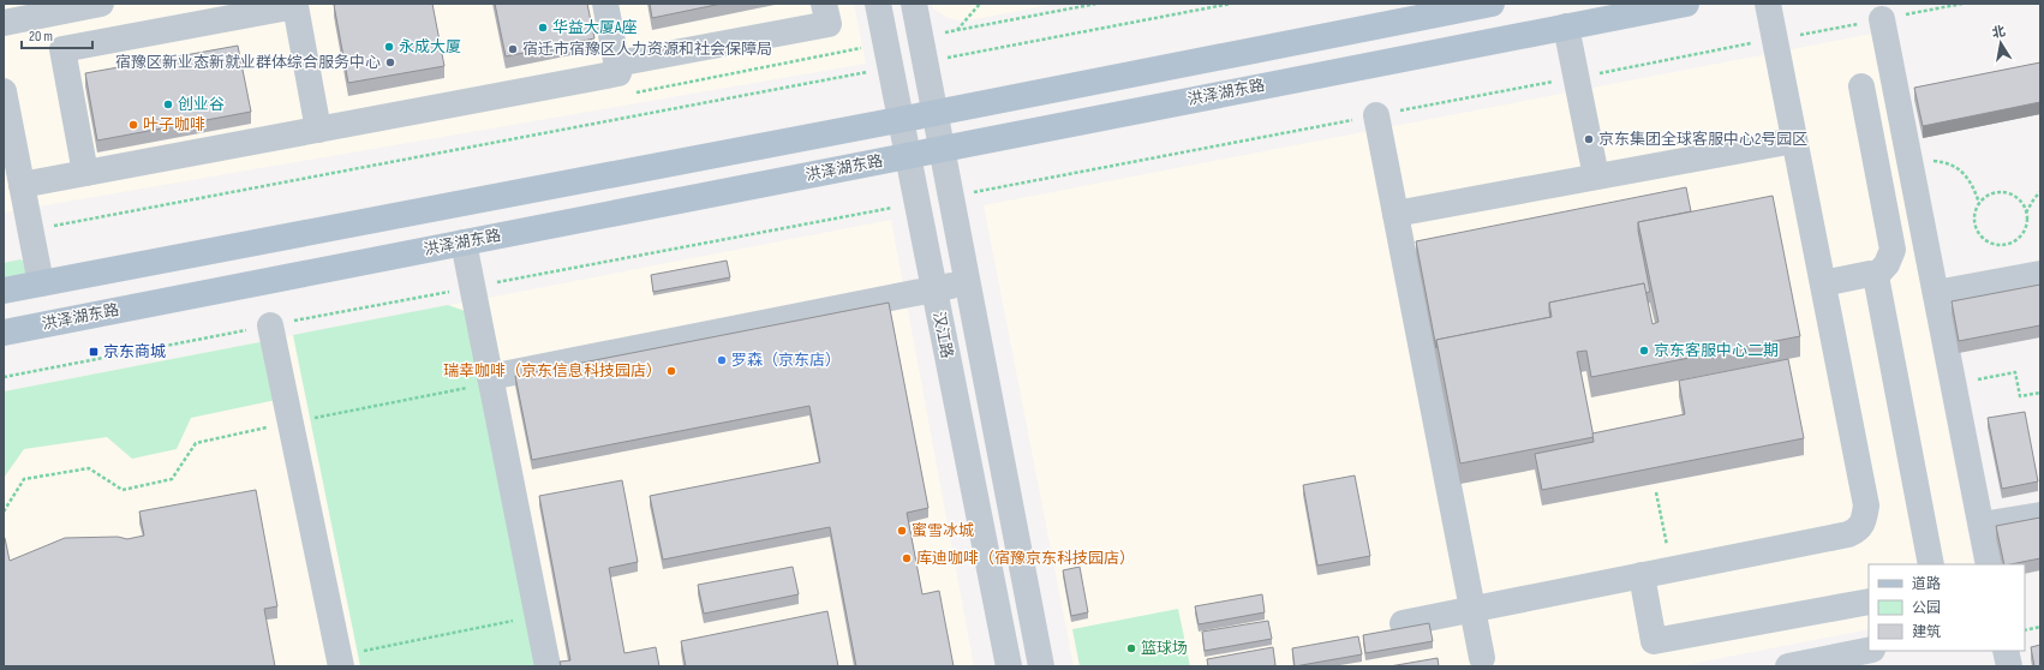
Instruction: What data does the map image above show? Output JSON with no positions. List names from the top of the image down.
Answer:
{
  "streets": {
    "main road": ["洪泽湖东路"],
    "street": ["汉江路"]
  },
  "crossings": [
    ["洪泽湖东路", "汉江路"]
  ],
  "places": {
    "other": [
      "华益大厦A座",
      "永成大厦",
      "宿迁市宿豫区人力资源和社会保障局",
      "宿豫区新业态新就业群体综合服务中心",
      "创业谷",
      "叶子咖啡",
      "京东集团全球客服中心2号园区",
      "京东客服中心二期",
      "罗森（京东店）",
      "瑞幸咖啡（京东信息科技园店）",
      "蜜雪冰城",
      "库迪咖啡（宿豫京东科技园店）",
      "篮球场"
    ],
    "transit": ["京东商城"]
  },
  "legend": ["道路", "公园", "建筑"],
  "scale_bar": "20 m",
  "north": "top"
}
